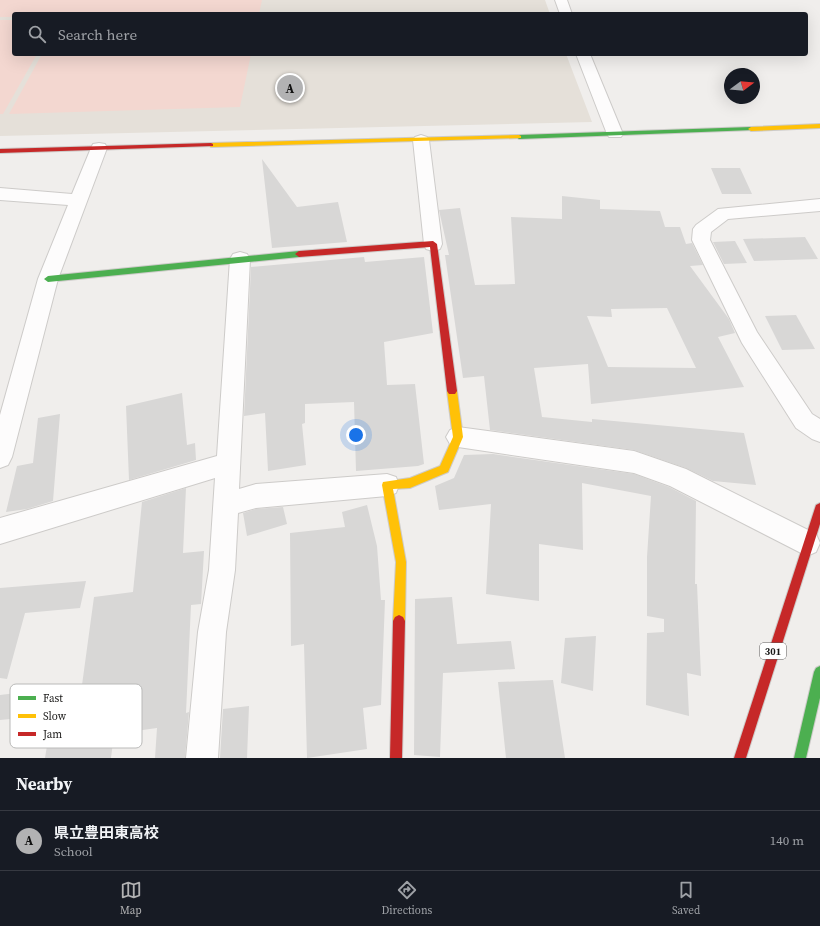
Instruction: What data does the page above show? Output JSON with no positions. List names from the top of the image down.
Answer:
{
  "streets": {
    "main road": ["301"]
  },
  "legend": ["Fast", "Slow", "Jam"],
  "north": "right",
  "page": {
    "search": "Search here",
    "pins": "A",
    "heading": "Nearby",
    "list": [
      {
        "mark": "A",
        "name": "県立豊田東高校",
        "note": "School",
        "value": "140 m"
      }
    ],
    "nav": ["Map", "Directions", "Saved"]
  }
}
